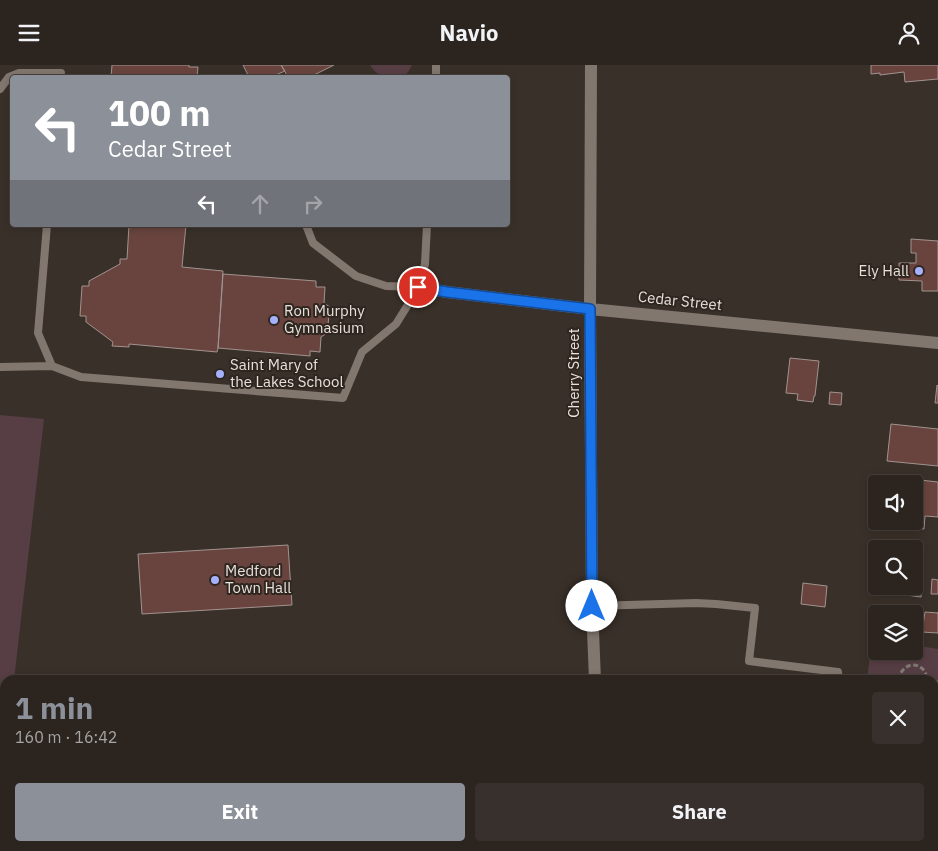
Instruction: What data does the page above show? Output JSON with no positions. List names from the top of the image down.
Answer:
{
  "streets": {
    "street": ["Cedar Street", "Cherry Street"]
  },
  "crossings": [
    ["Cedar Street", "Cherry Street"]
  ],
  "places": [
    "Ely Hall",
    "Ron Murphy Gymnasium",
    "Saint Mary of the Lakes School",
    "Medford Town Hall"
  ],
  "page": {
    "header": "Navio",
    "turn": ["100 m", "Cedar Street"],
    "heading": ["1 min", "160 m · 16:42"],
    "buttons": ["Exit", "Share"]
  }
}
